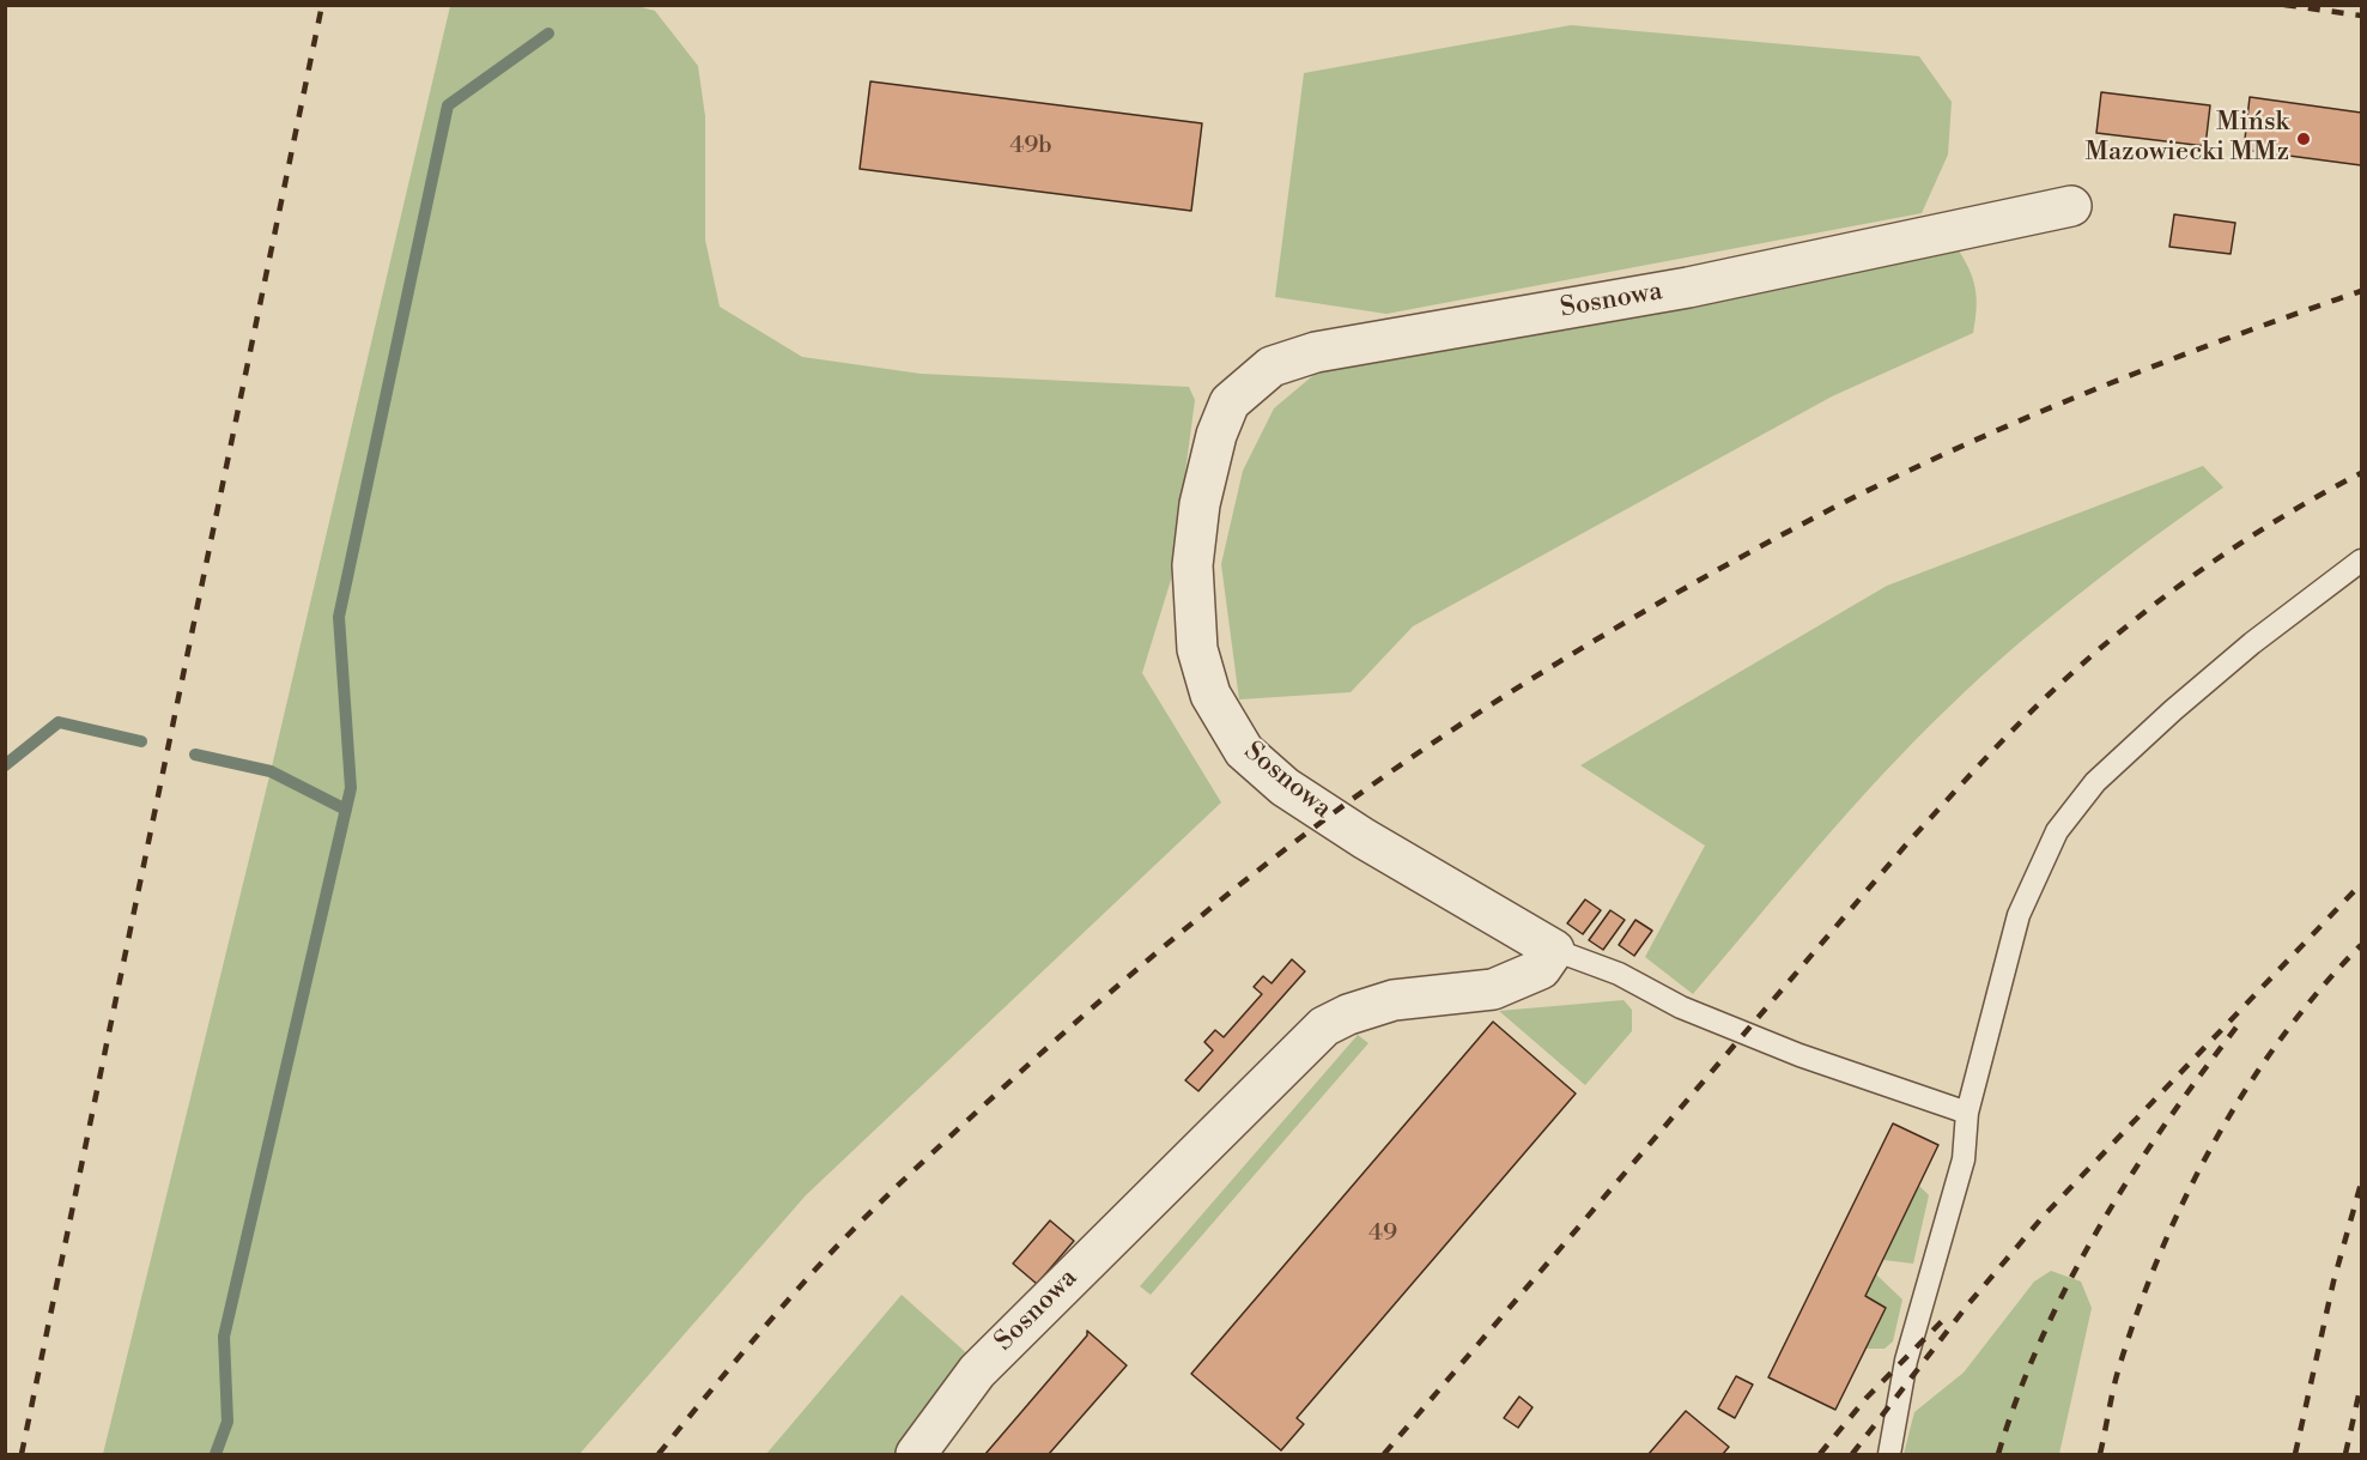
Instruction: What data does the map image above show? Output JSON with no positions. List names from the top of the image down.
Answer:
{
  "streets": {
    "street": ["Sosnowa"]
  },
  "places": ["Mińsk Mazowiecki MMz"],
  "house_numbers": ["49b", "49"]
}
